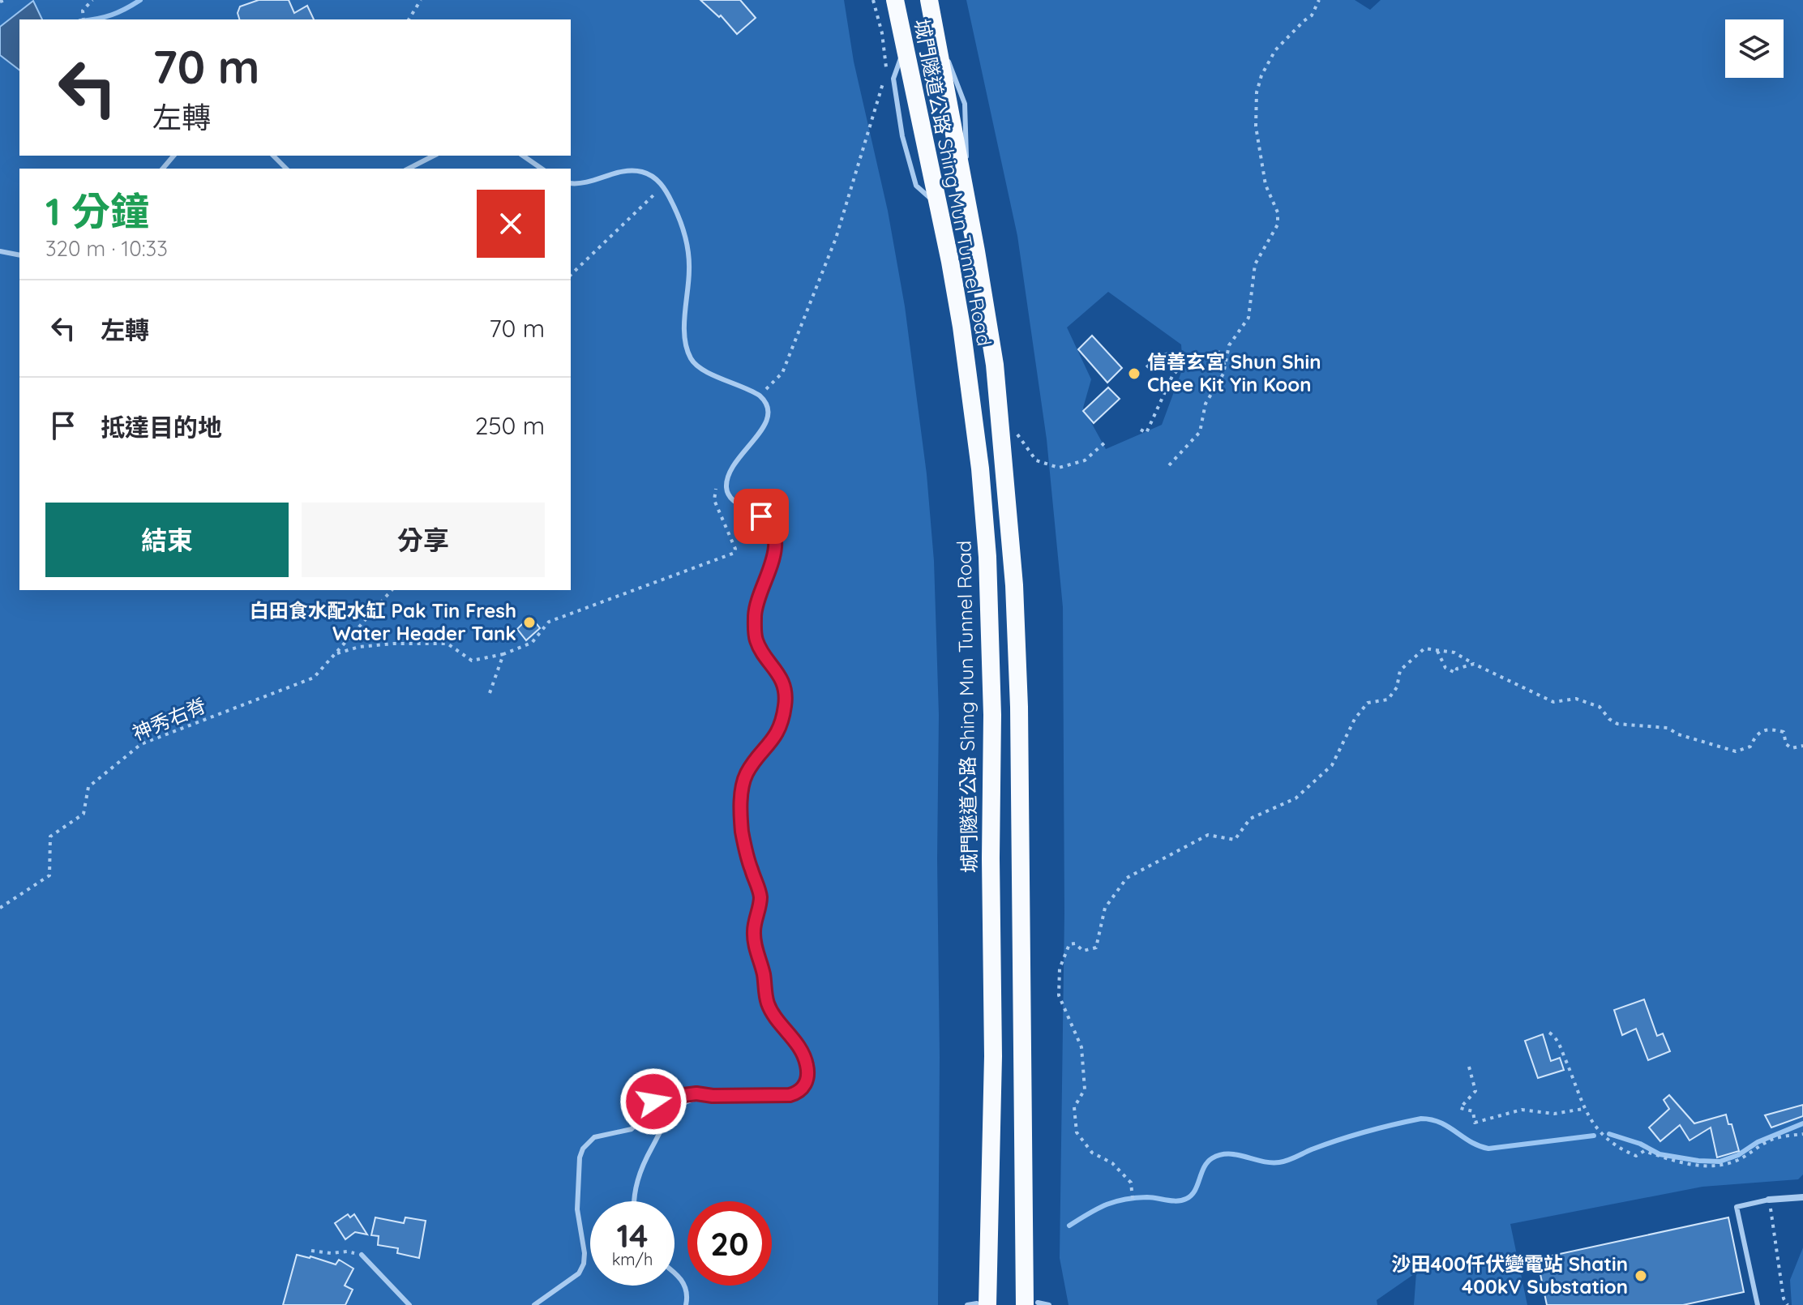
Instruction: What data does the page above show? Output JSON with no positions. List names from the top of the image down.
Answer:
{
  "streets": {
    "highway": ["城門隧道公路 Shing Mun Tunnel Road"],
    "path": ["神秀右脊"]
  },
  "places": ["信善玄宮 Shun Shin Chee Kit Yin Koon", "白田食水配水缸 Pak Tin Fresh Water Header Tank", "沙田400仟伏變電站 Shatin 400kV Substation"],
  "page": {
    "turn": ["70 m", "左轉"],
    "heading": ["1 分鐘", "320 m · 10:33"],
    "list": [
      {
        "name": "左轉",
        "value": "70 m"
      },
      {
        "name": "抵達目的地",
        "value": "250 m"
      }
    ],
    "buttons": ["結束", "分享"],
    "speed": "14 km/h",
    "limit": "20"
  }
}
